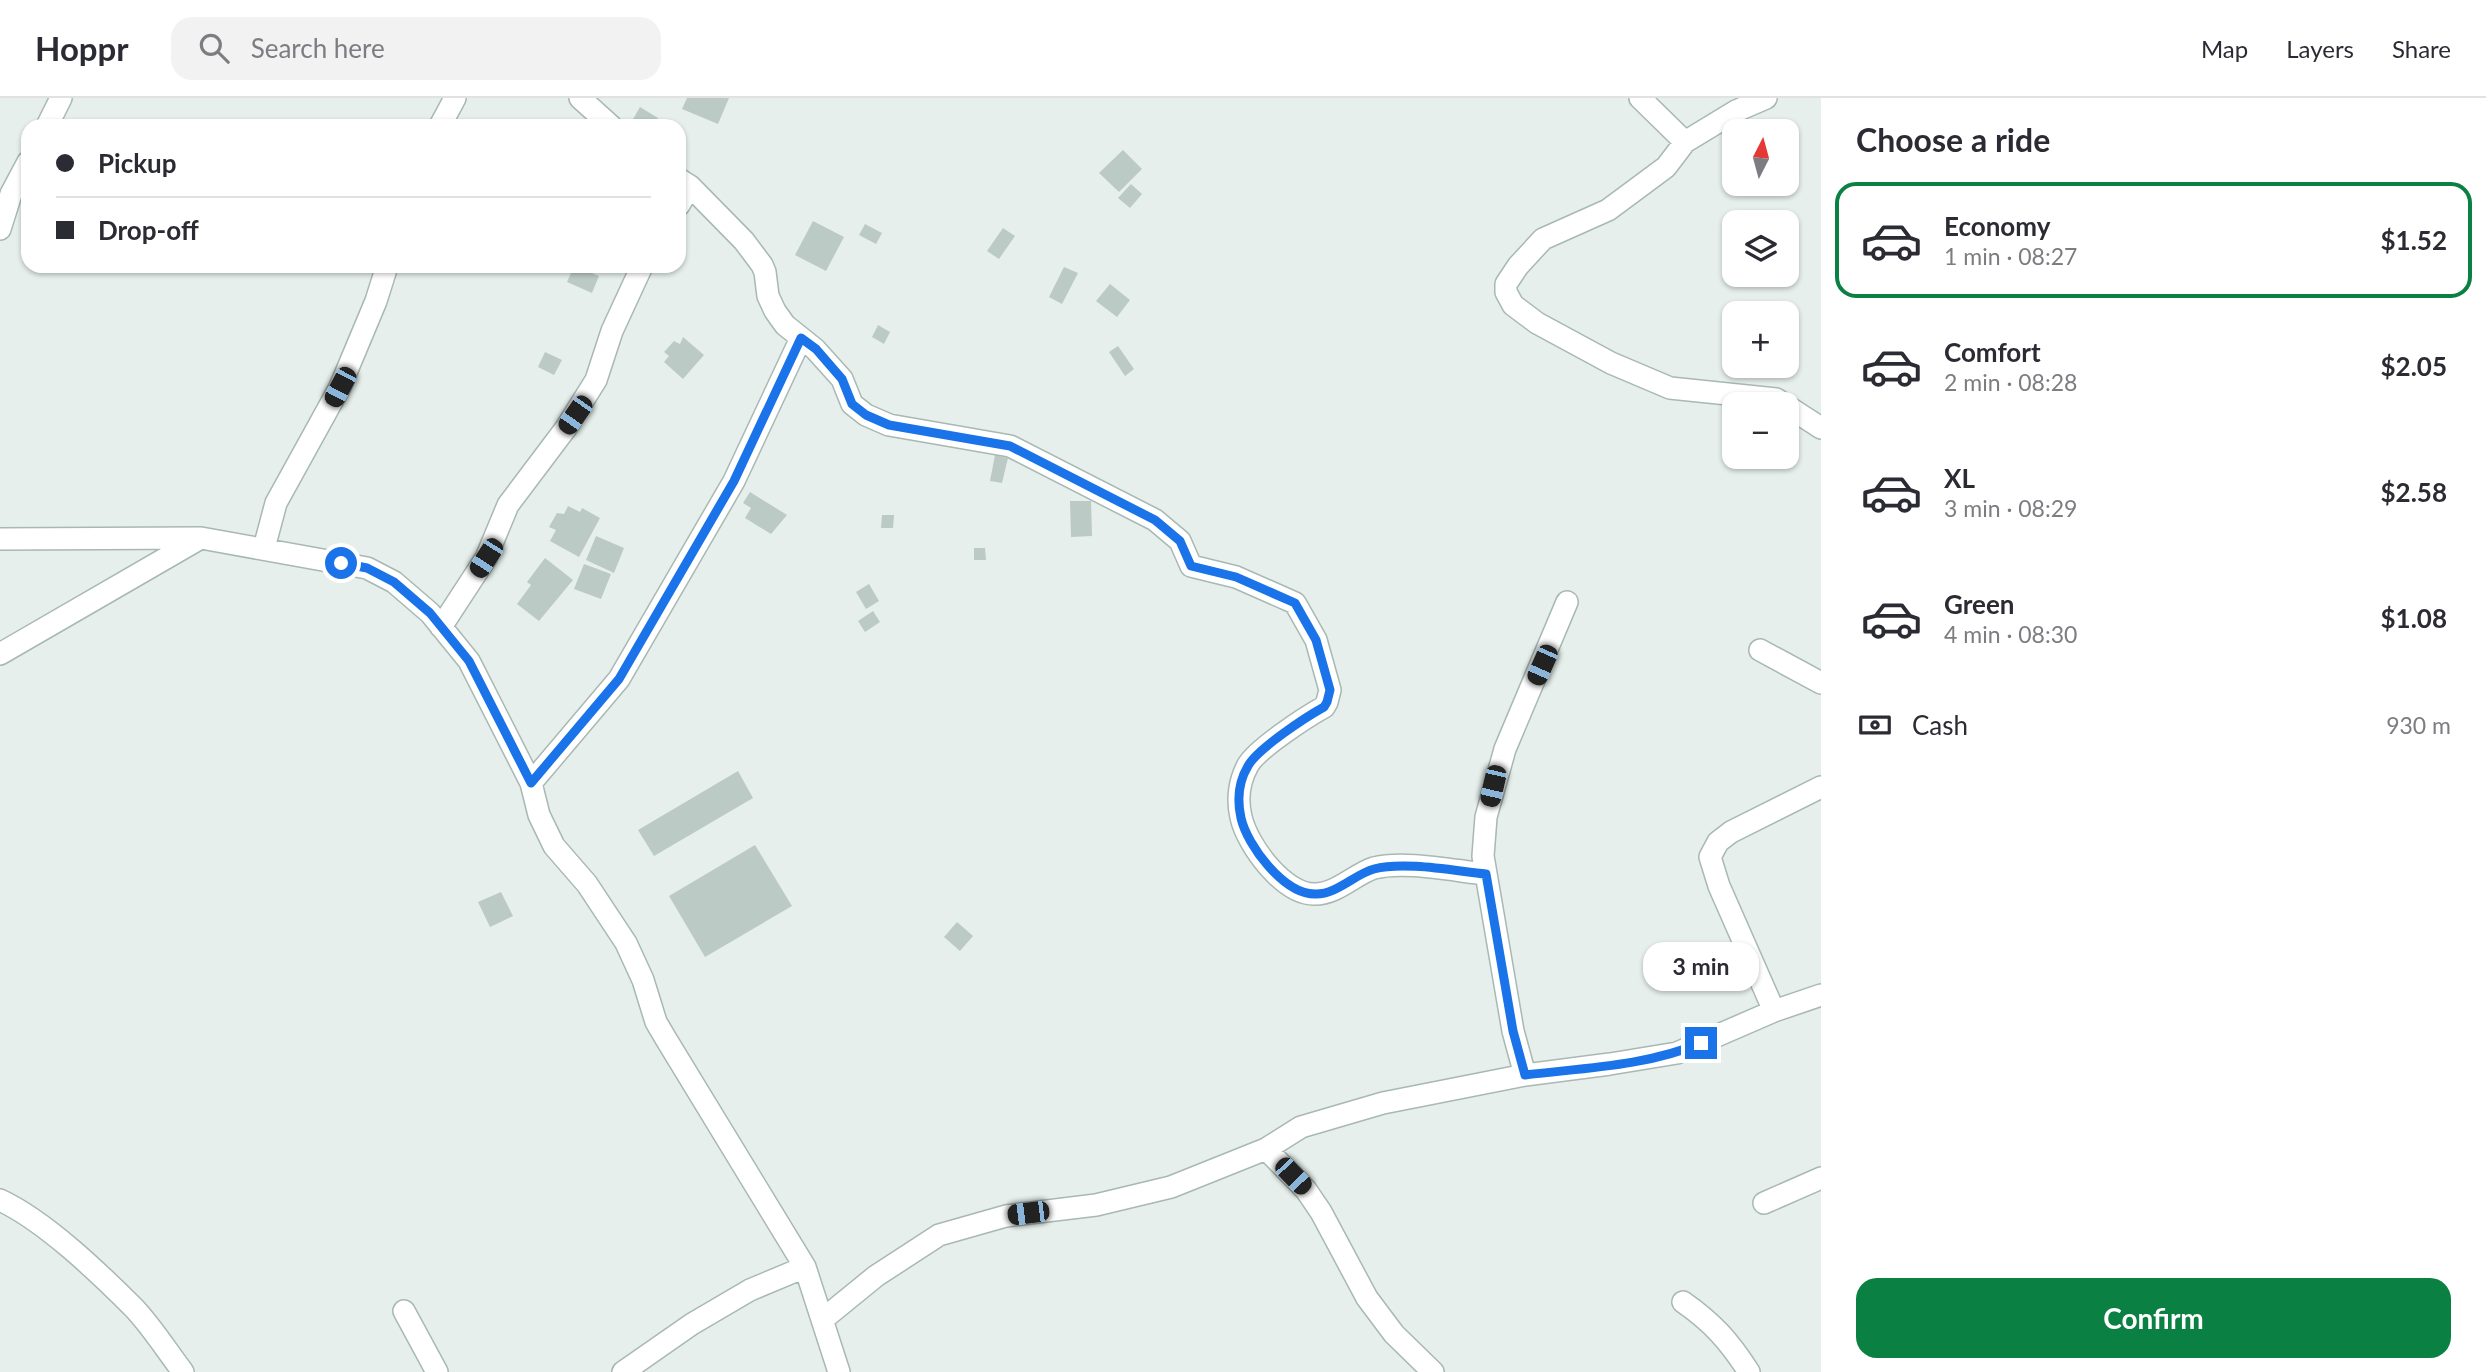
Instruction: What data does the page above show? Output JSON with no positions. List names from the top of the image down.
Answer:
{
  "north": "top",
  "page": {
    "header": "Hoppr",
    "search": "Search here",
    "nav": ["Map", "Layers", "Share"],
    "heading": "Choose a ride",
    "map_buttons": ["+", "−"],
    "banner": ["Pickup", "Drop-off"],
    "list": [
      {
        "name": "Economy",
        "note": "1 min · 08:27",
        "value": "$1.52"
      },
      {
        "name": "Comfort",
        "note": "2 min · 08:28",
        "value": "$2.05"
      },
      {
        "name": "XL",
        "note": "3 min · 08:29",
        "value": "$2.58"
      },
      {
        "name": "Green",
        "note": "4 min · 08:30",
        "value": "$1.08"
      }
    ],
    "pay": ["Cash", "930 m"],
    "bubble": "3 min",
    "buttons": "Confirm"
  }
}
